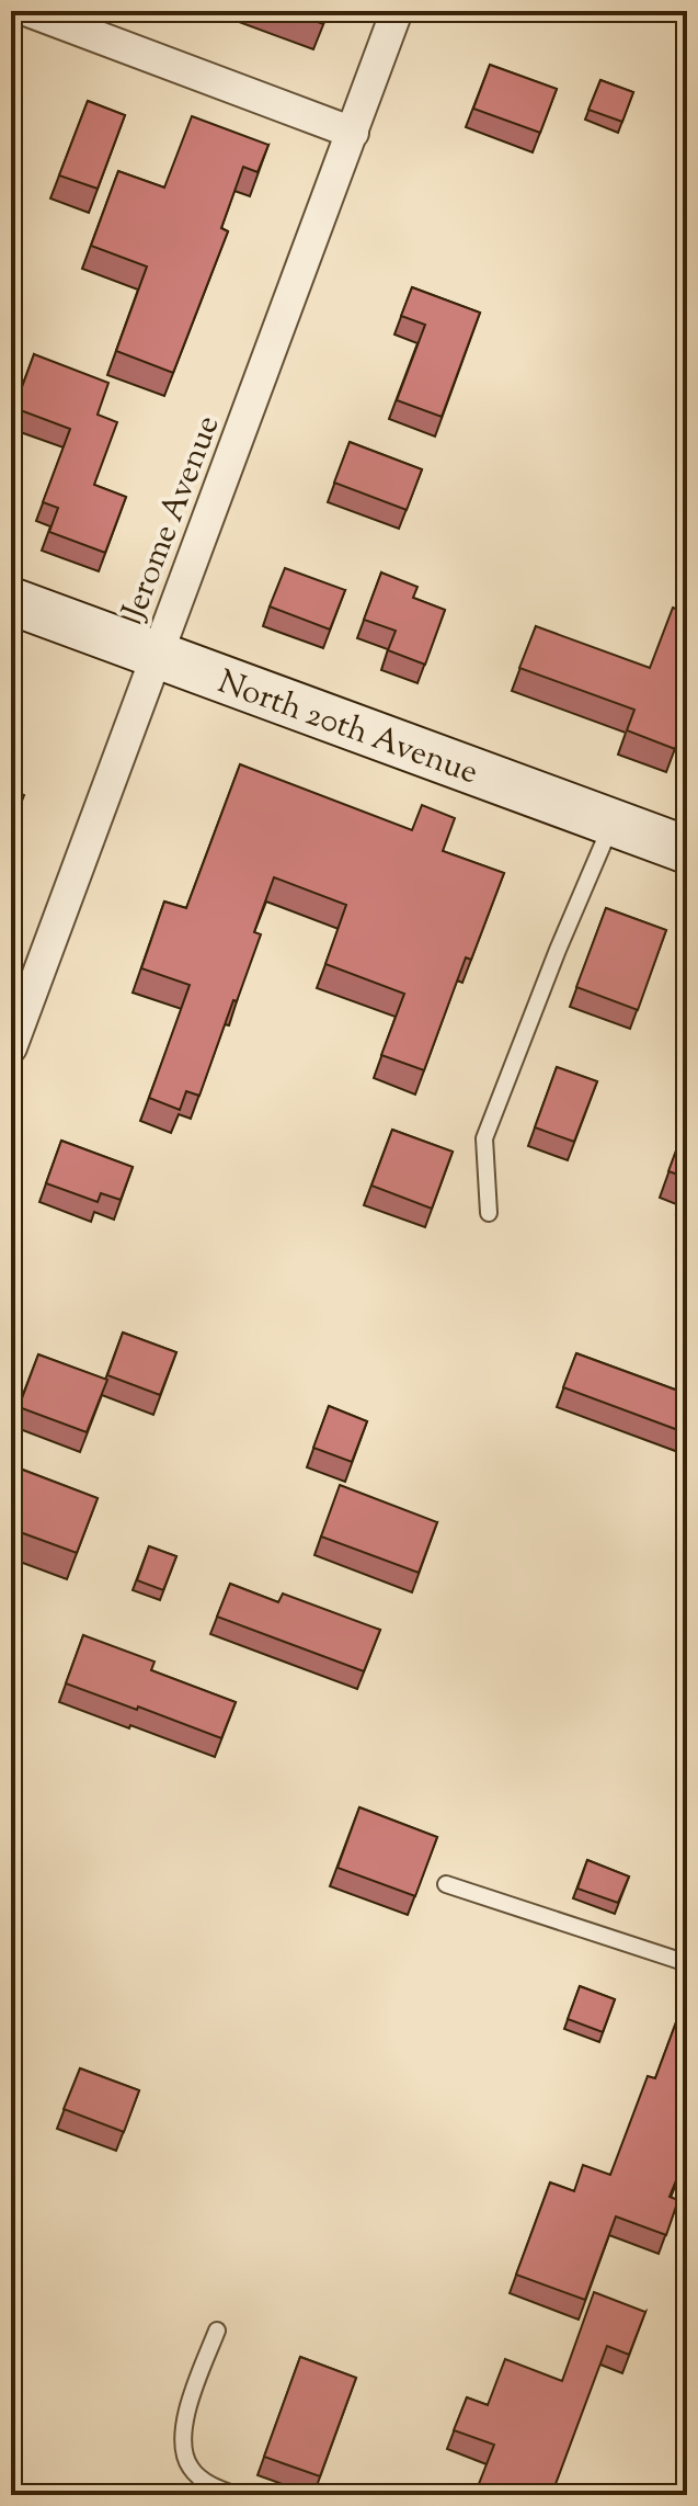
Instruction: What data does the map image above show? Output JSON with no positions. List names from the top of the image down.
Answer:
{
  "streets": {
    "street": ["Jerome Avenue", "North 20th Avenue"]
  },
  "crossings": [
    ["Jerome Avenue", "North 20th Avenue"]
  ]
}
